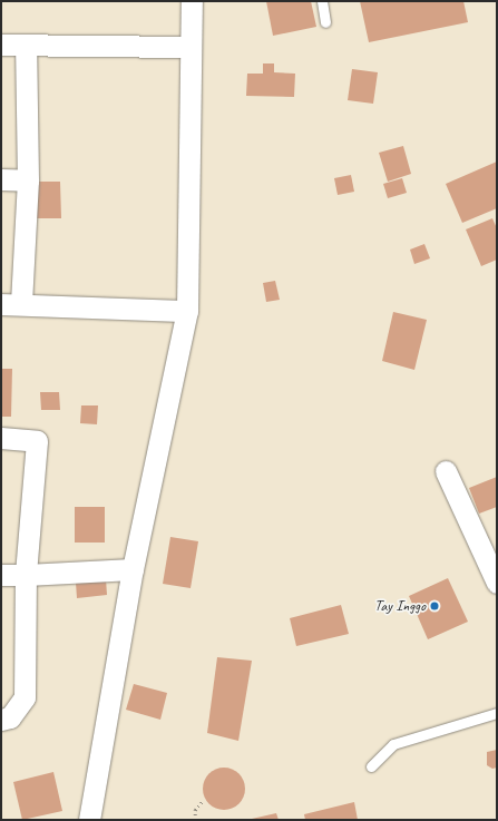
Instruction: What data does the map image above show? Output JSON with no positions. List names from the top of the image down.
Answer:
{
  "places": ["Tay Inggo"]
}
